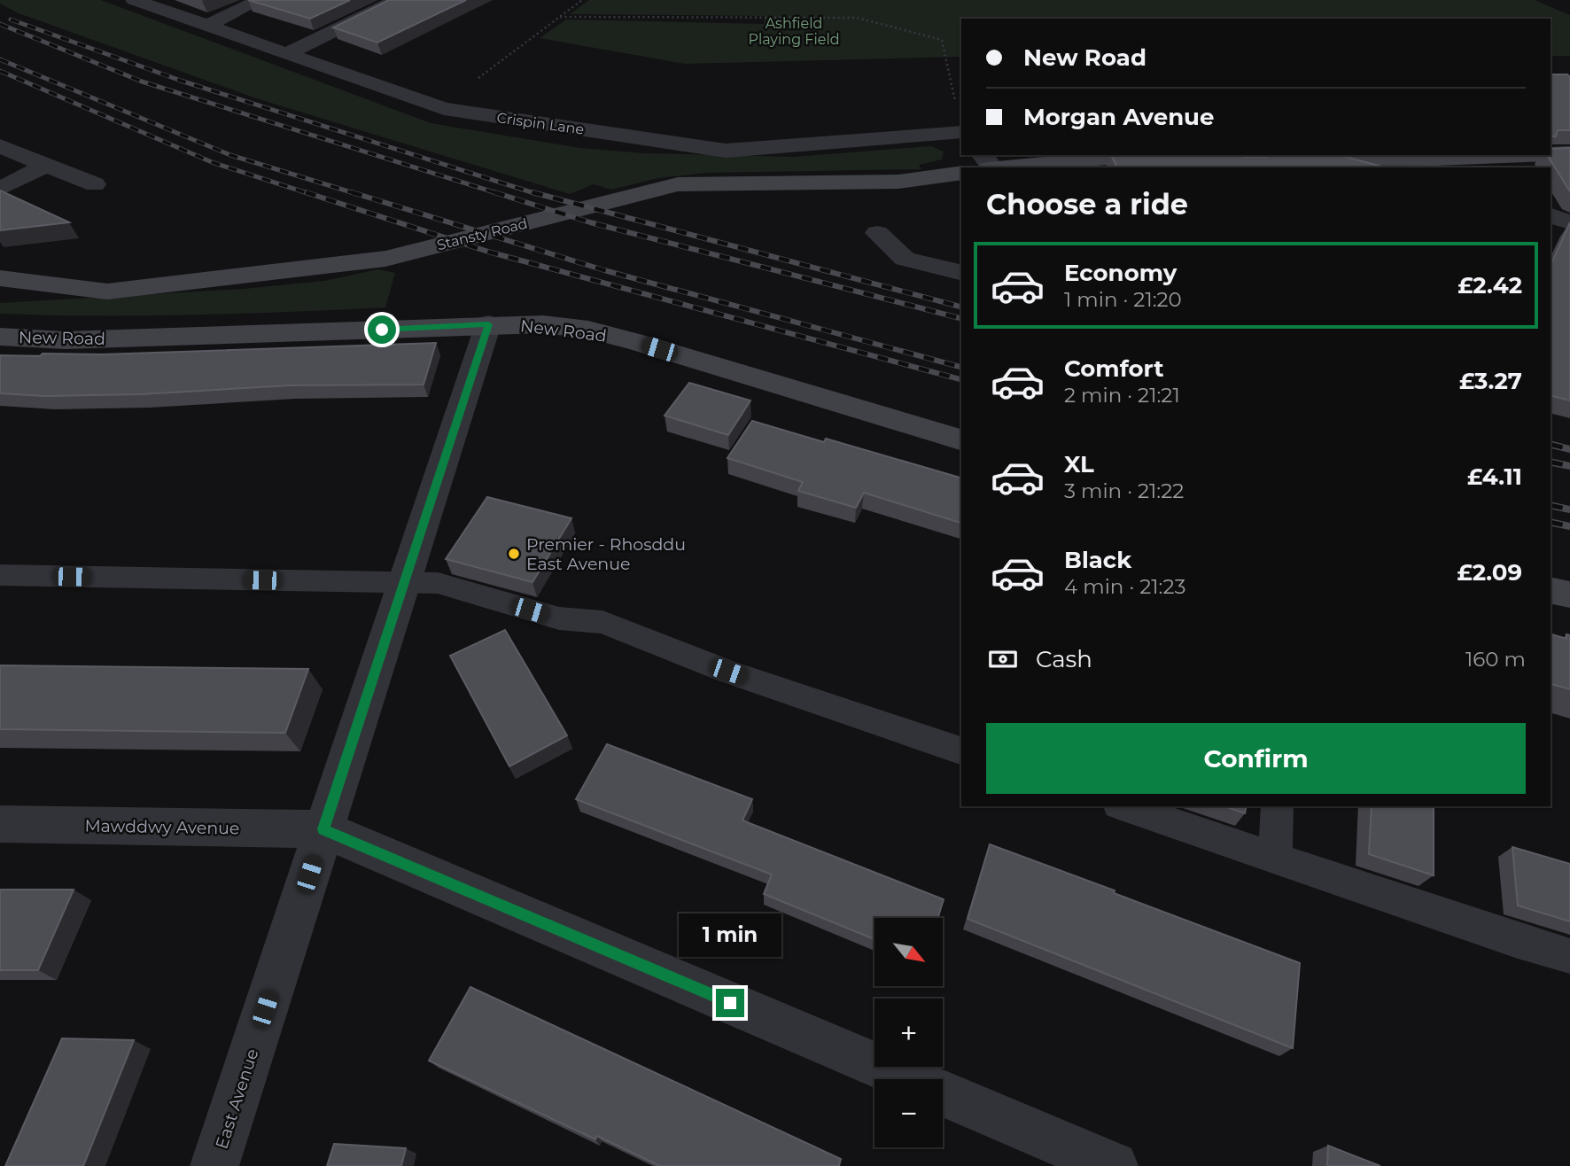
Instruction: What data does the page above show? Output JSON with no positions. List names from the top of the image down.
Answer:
{
  "streets": {
    "main road": ["Stansty Road", "New Road"],
    "street": ["Crispin Lane", "Mawddwy Avenue", "East Avenue"]
  },
  "crossings": [
    ["New Road", "East Avenue"],
    ["Mawddwy Avenue", "East Avenue"]
  ],
  "parks": ["Ashfield Playing Field"],
  "places": ["Premier - Rhosddu East Avenue"],
  "north": "bottom right",
  "page": {
    "banner": ["New Road", "Morgan Avenue"],
    "heading": "Choose a ride",
    "list": [
      {
        "name": "Economy",
        "note": "1 min · 21:20",
        "value": "£2.42"
      },
      {
        "name": "Comfort",
        "note": "2 min · 21:21",
        "value": "£3.27"
      },
      {
        "name": "XL",
        "note": "3 min · 21:22",
        "value": "£4.11"
      },
      {
        "name": "Black",
        "note": "4 min · 21:23",
        "value": "£2.09"
      }
    ],
    "pay": ["Cash", "160 m"],
    "buttons": "Confirm",
    "bubble": "1 min",
    "map_buttons": ["+", "−"]
  }
}
